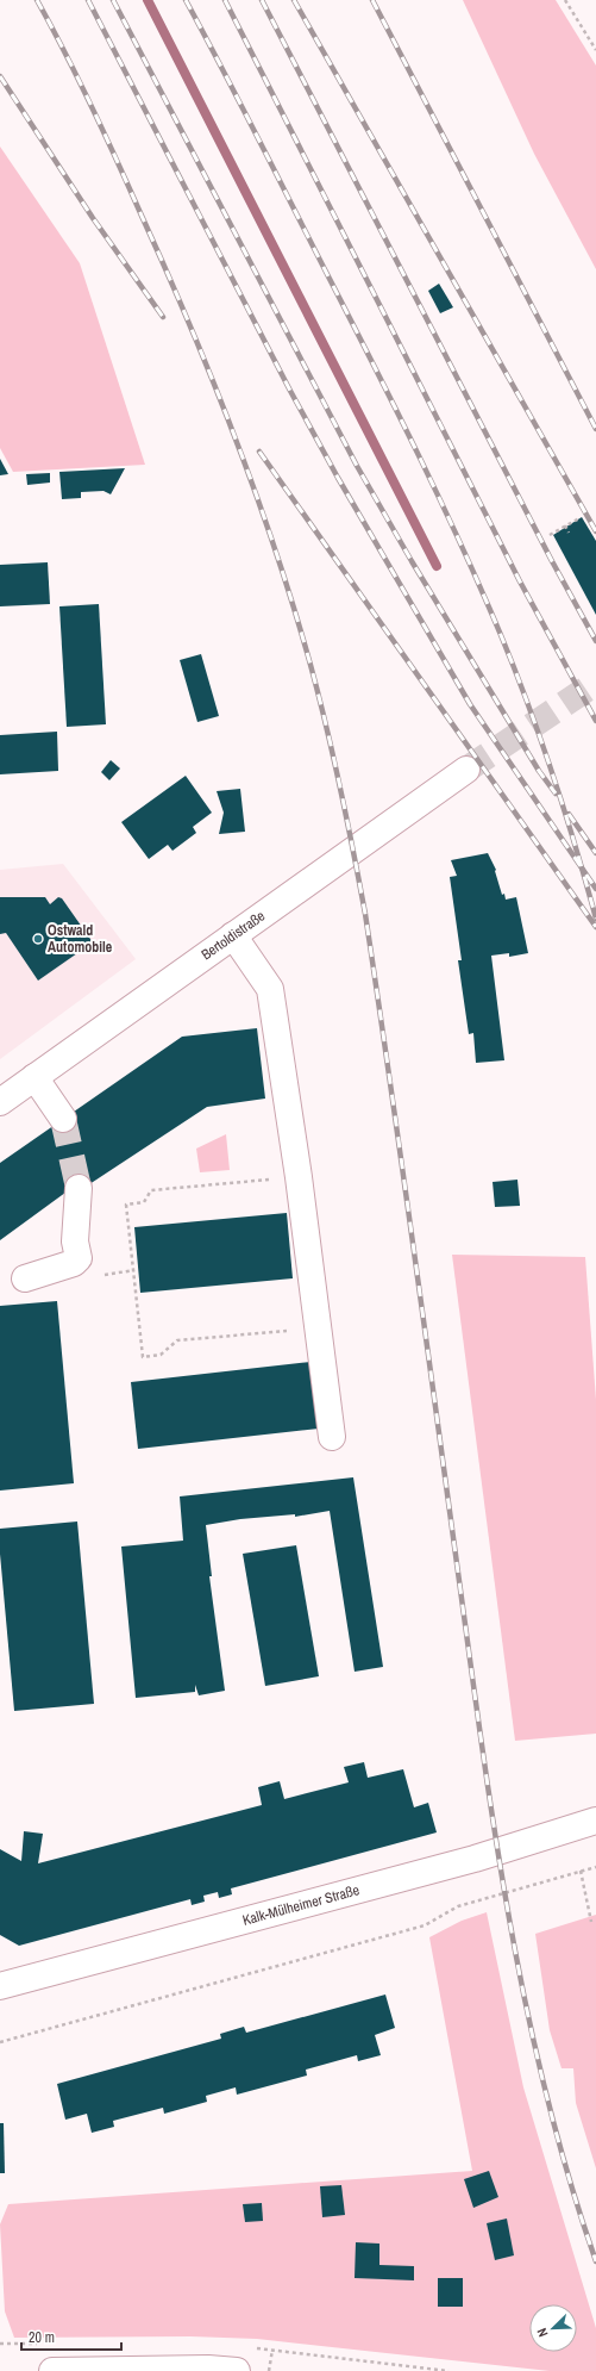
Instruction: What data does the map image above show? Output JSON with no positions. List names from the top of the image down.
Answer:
{
  "streets": {
    "street": ["Bertoldistraße", "Kalk-Mülheimer Straße"]
  },
  "places": ["Ostwald Automobile"],
  "scale_bar": "20 m",
  "north": "bottom left"
}
